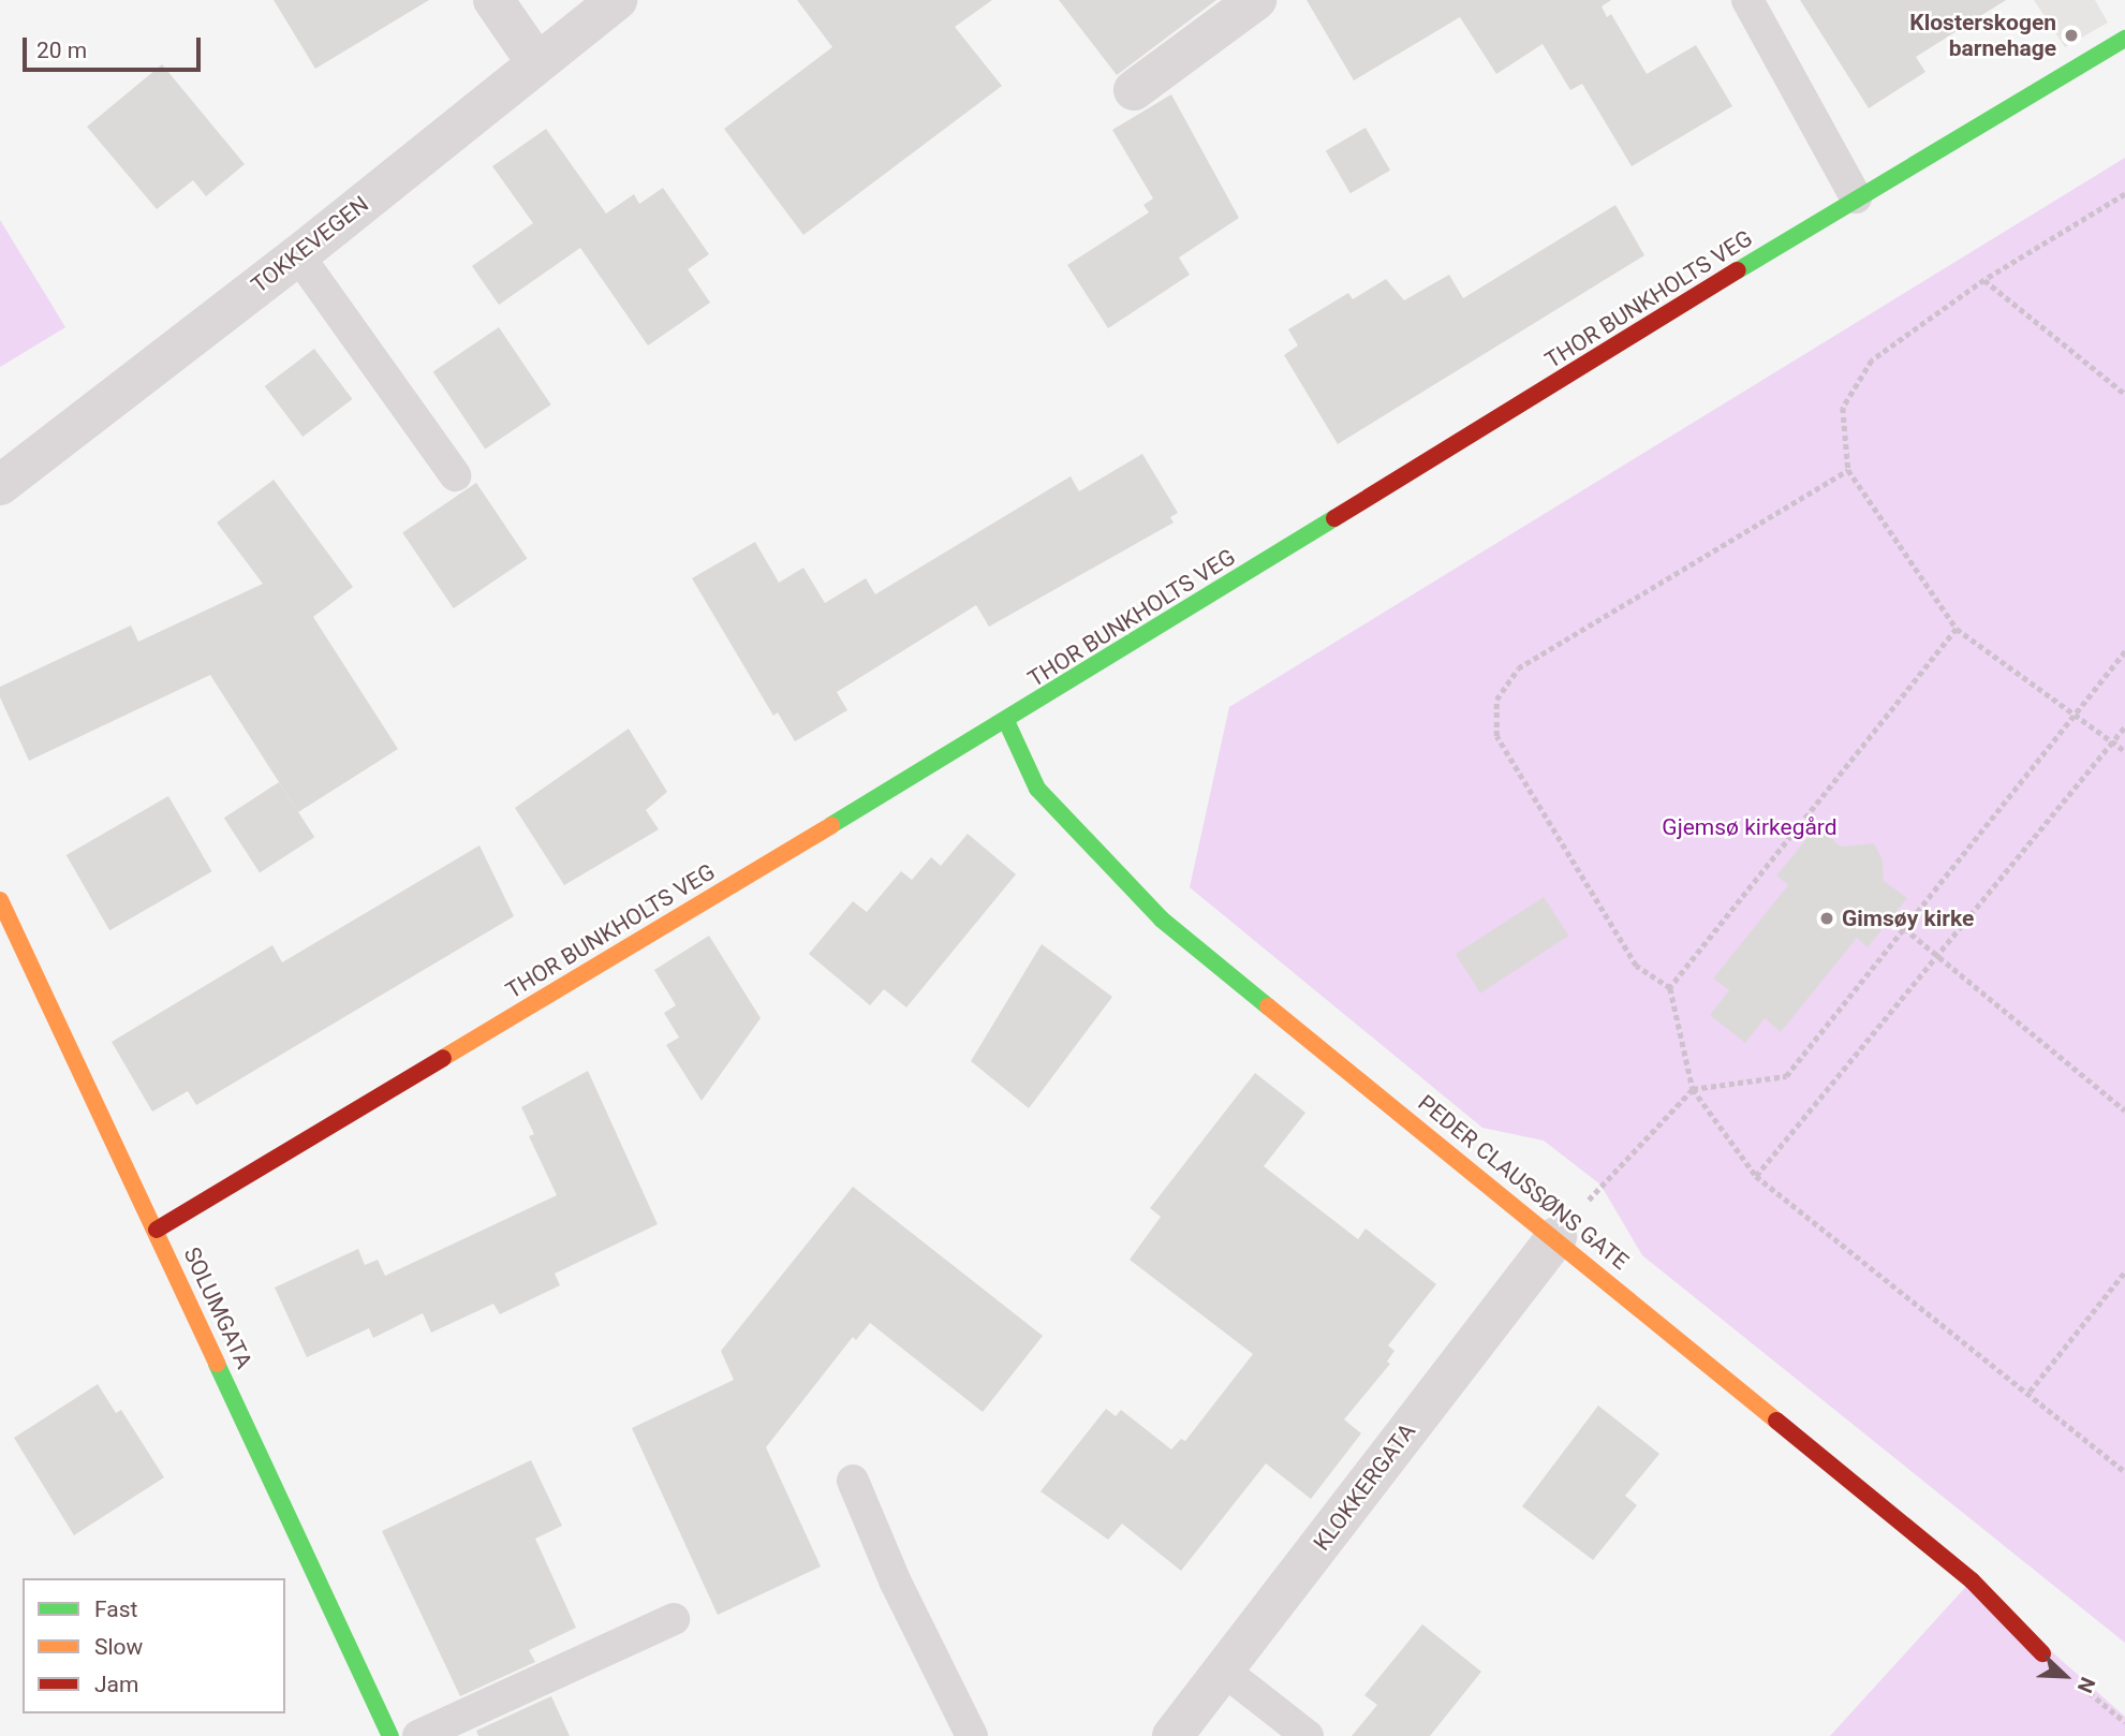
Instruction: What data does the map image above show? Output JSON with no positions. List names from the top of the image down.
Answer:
{
  "streets": {
    "street": [
      "TOKKEVEGEN",
      "THOR BUNKHOLTS VEG",
      "PEDER CLAUSSØNS GATE",
      "SOLUMGATA",
      "KLOKKERGATA"
    ]
  },
  "crossings": [
    ["THOR BUNKHOLTS VEG", "PEDER CLAUSSØNS GATE"],
    ["THOR BUNKHOLTS VEG", "SOLUMGATA"],
    ["PEDER CLAUSSØNS GATE", "KLOKKERGATA"]
  ],
  "parks": ["Gjemsø kirkegård"],
  "places": ["Klosterskogen barnehage", "Gimsøy kirke"],
  "legend": ["Fast", "Slow", "Jam"],
  "scale_bar": "20 m",
  "north": "bottom right"
}
